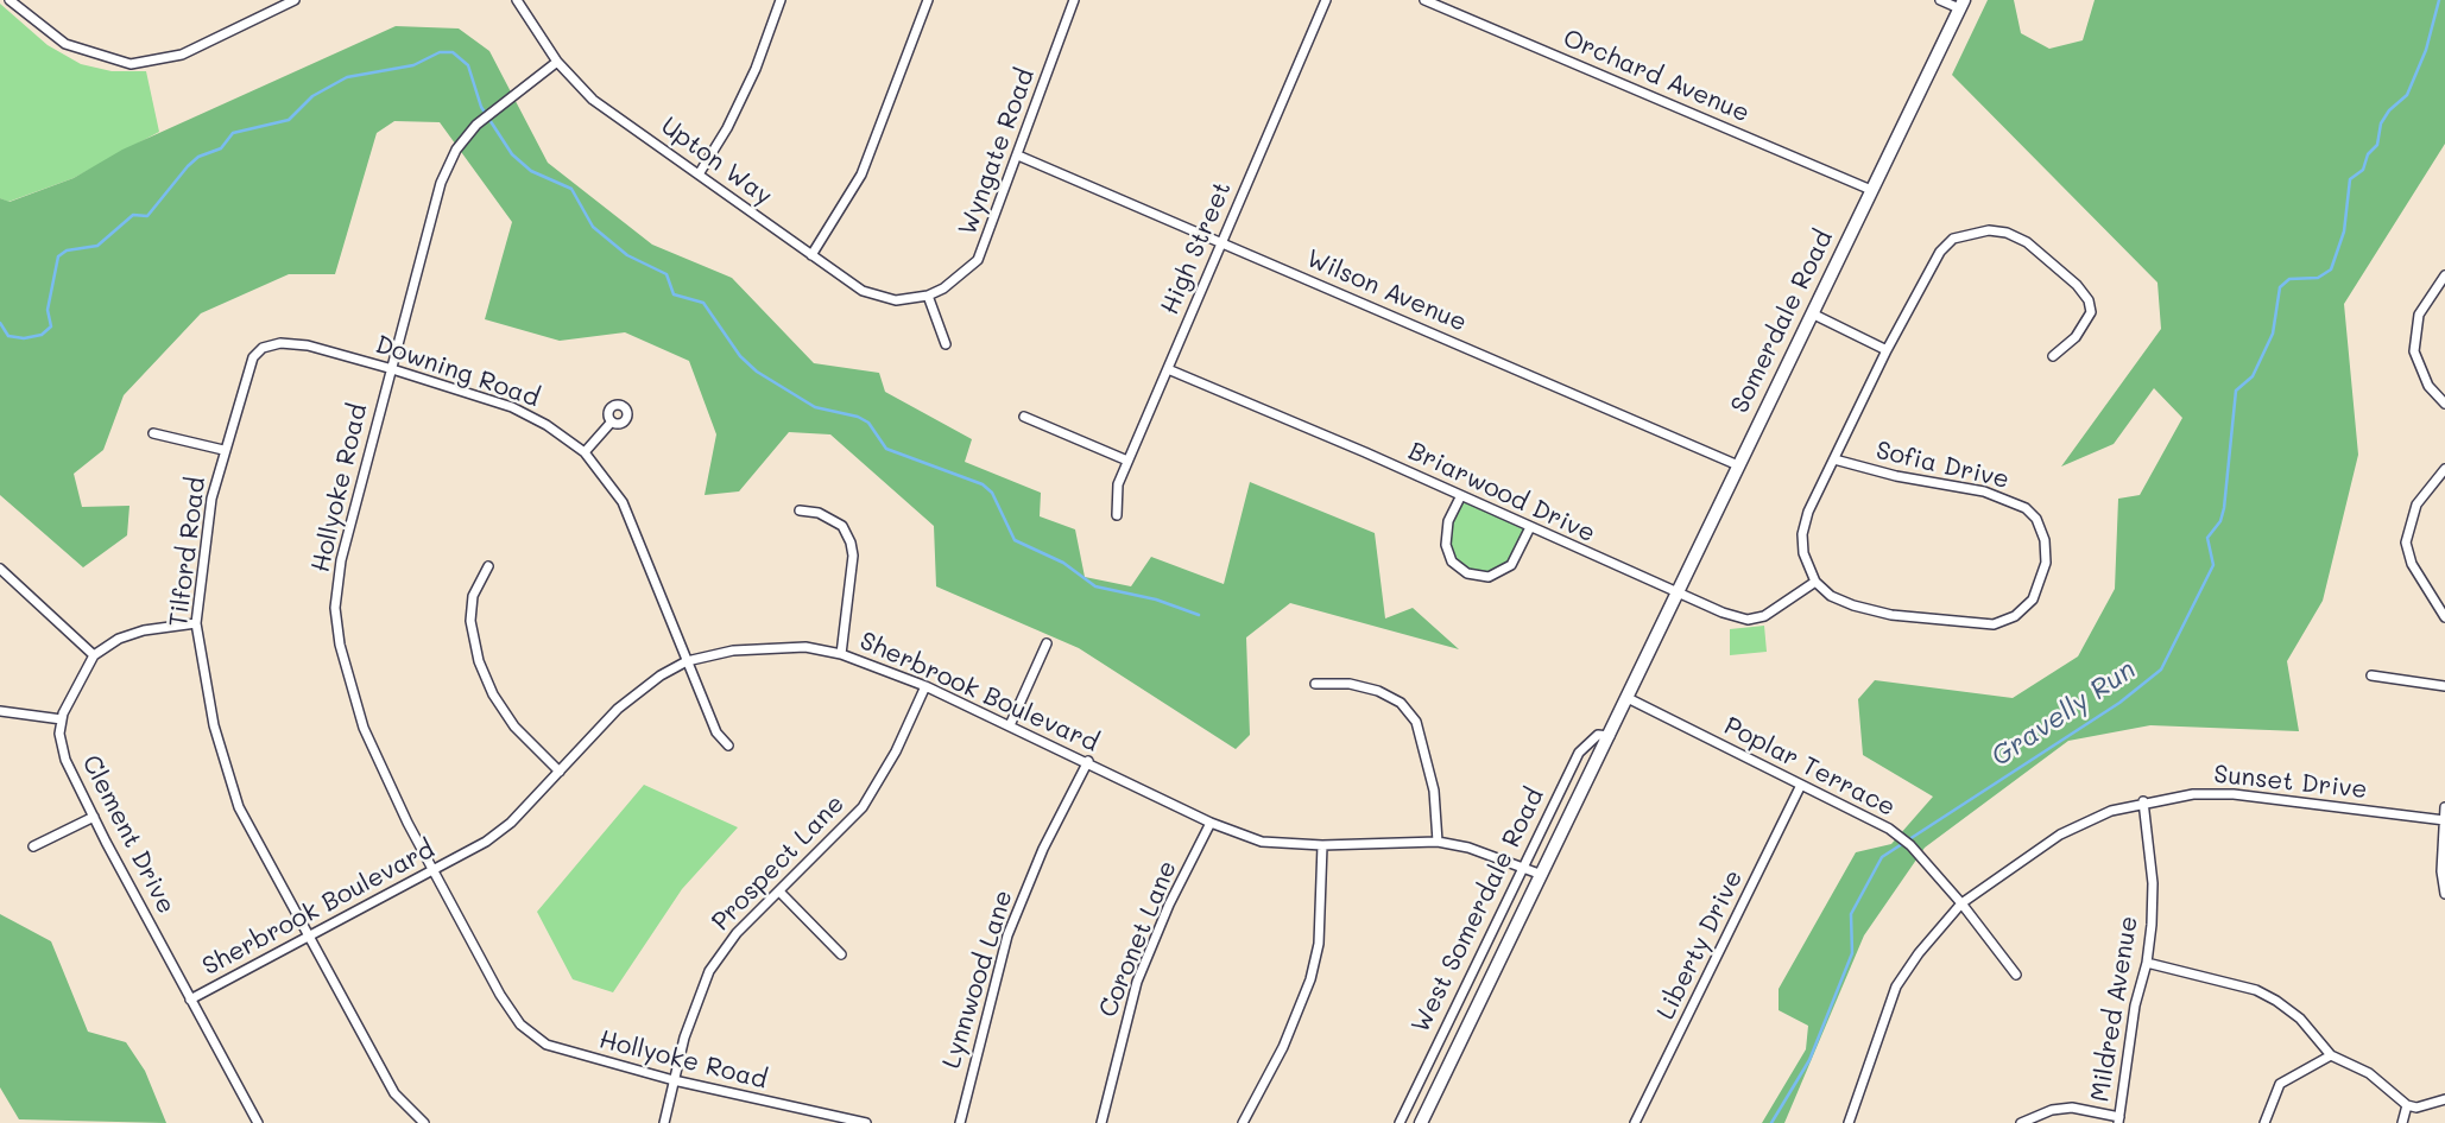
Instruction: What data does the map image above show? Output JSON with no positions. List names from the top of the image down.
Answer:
{
  "streets": {
    "main road": ["Somerdale Road", "West Somerdale Road"],
    "street": [
      "Orchard Avenue",
      "Wyngate Road",
      "Upton Way",
      "High Street",
      "Wilson Avenue",
      "Downing Road",
      "Sofia Drive",
      "Hollyoke Road",
      "Briarwood Drive",
      "Tilford Road",
      "Sherbrook Boulevard",
      "Poplar Terrace",
      "Sunset Drive",
      "Clement Drive",
      "Prospect Lane",
      "Coronet Lane",
      "Liberty Drive",
      "Lynnwood Lane",
      "Mildred Avenue"
    ]
  },
  "crossings": [
    ["Orchard Avenue", "Somerdale Road"],
    ["Wyngate Road", "Upton Way"],
    ["Wyngate Road", "Wilson Avenue"],
    ["Upton Way", "Hollyoke Road"],
    ["High Street", "Wilson Avenue"],
    ["High Street", "Briarwood Drive"],
    ["Wilson Avenue", "Somerdale Road"],
    ["Somerdale Road", "Briarwood Drive"],
    ["Somerdale Road", "West Somerdale Road"],
    ["Downing Road", "Hollyoke Road"],
    ["Downing Road", "Tilford Road"],
    ["Downing Road", "Sherbrook Boulevard"],
    ["Sofia Drive", "Briarwood Drive"],
    ["Hollyoke Road", "Sherbrook Boulevard"],
    ["Hollyoke Road", "Prospect Lane"],
    ["Tilford Road", "Sherbrook Boulevard"],
    ["Sherbrook Boulevard", "Clement Drive"],
    ["Sherbrook Boulevard", "Prospect Lane"],
    ["Sherbrook Boulevard", "West Somerdale Road"],
    ["Sherbrook Boulevard", "Coronet Lane"],
    ["Sherbrook Boulevard", "Lynnwood Lane"],
    ["Poplar Terrace", "Sunset Drive"],
    ["Poplar Terrace", "West Somerdale Road"],
    ["Poplar Terrace", "Liberty Drive"],
    ["Sunset Drive", "Mildred Avenue"]
  ],
  "water": ["Gravelly Run"]
}
